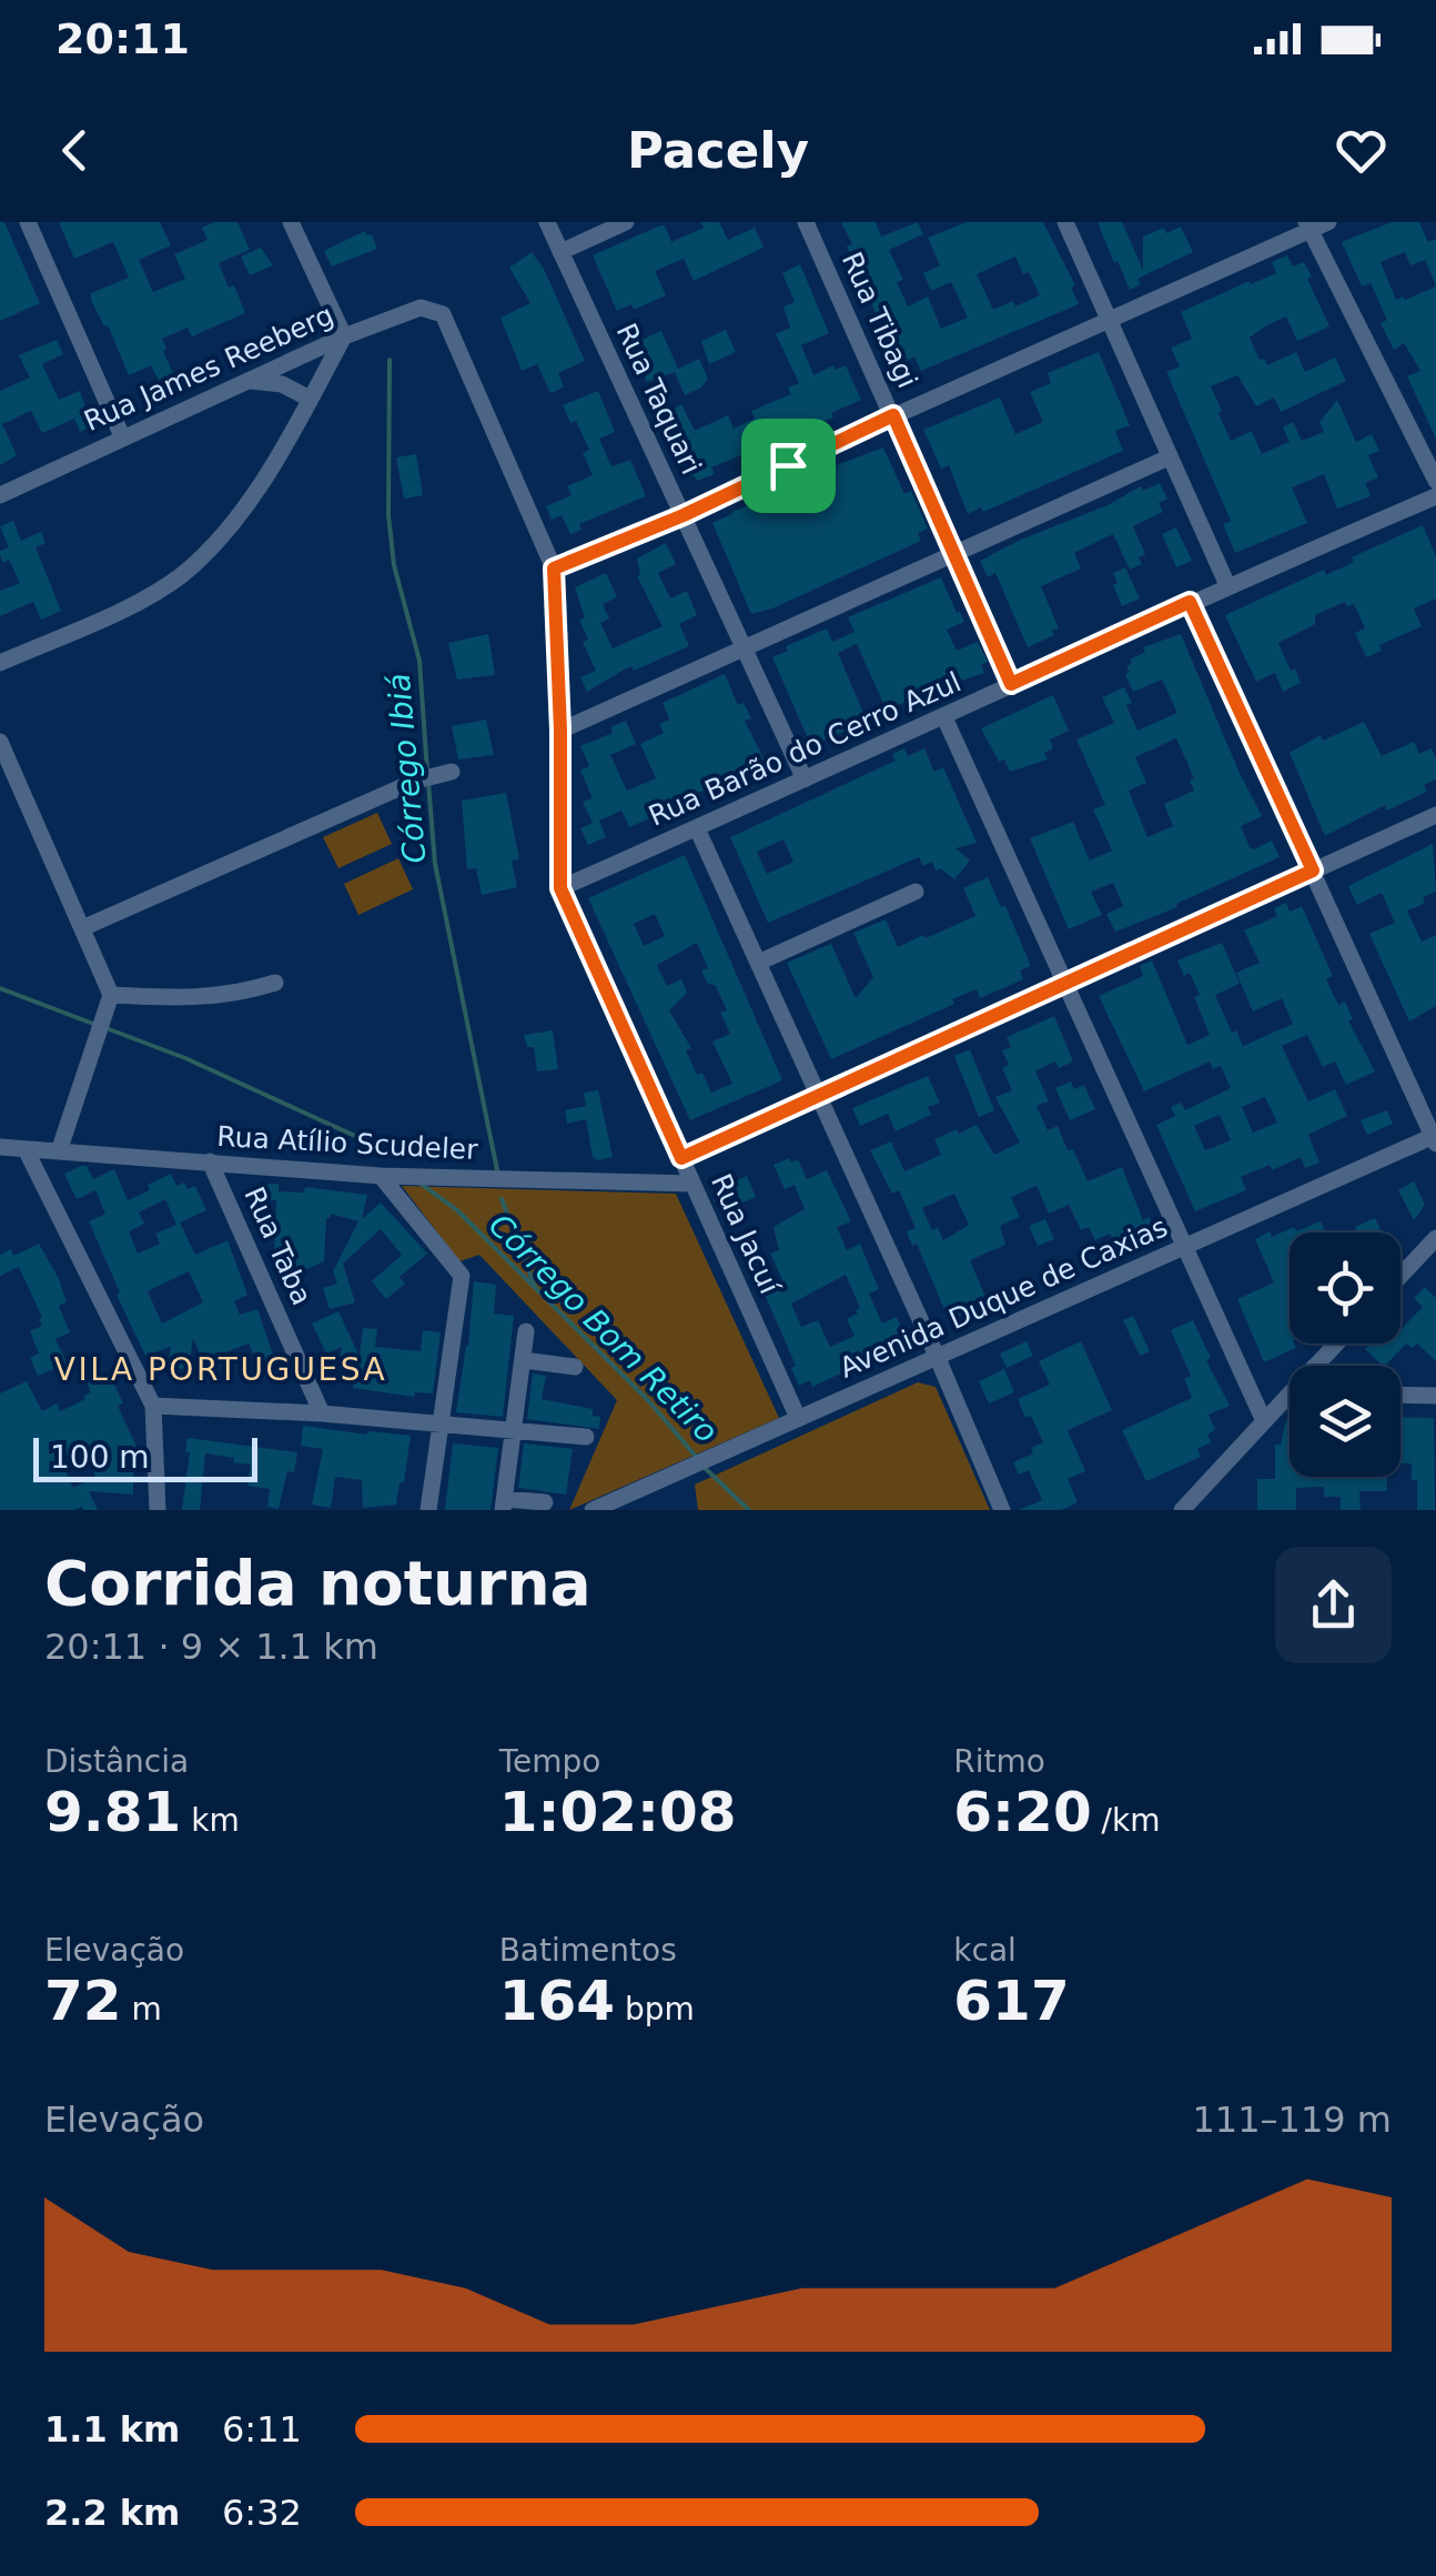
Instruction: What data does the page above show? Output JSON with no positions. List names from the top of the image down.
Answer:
{
  "streets": {
    "street": [
      "Rua Tibagi",
      "Rua James Reeberg",
      "Rua Taquari",
      "Rua Barão do Cerro Azul",
      "Rua Atílio Scudeler",
      "Rua Jacuí",
      "Rua Taba",
      "Avenida Duque de Caxias"
    ]
  },
  "crossings": [
    ["Rua Tibagi", "Rua Barão do Cerro Azul"],
    ["Rua James Reeberg", "Rua Jacuí"],
    ["Rua Taquari", "Rua Barão do Cerro Azul"],
    ["Rua Barão do Cerro Azul", "Rua Jacuí"],
    ["Rua Atílio Scudeler", "Rua Jacuí"],
    ["Rua Atílio Scudeler", "Rua Taba"],
    ["Rua Jacuí", "Avenida Duque de Caxias"]
  ],
  "districts": ["VILA PORTUGUESA"],
  "water": ["Córrego Ibiá", "Córrego Bom Retiro"],
  "scale_bar": "100 m",
  "page": {
    "status": "20:11",
    "header": "Pacely",
    "scale": "100 m",
    "heading": ["Corrida noturna", "20:11 · 9 × 1.1 km"],
    "stats": [
      ["Distância", "9.81 km"],
      ["Tempo", "1:02:08"],
      ["Ritmo", "6:20 /km"],
      ["Elevação", "72 m"],
      ["Batimentos", "164 bpm"],
      ["kcal", "617"]
    ],
    "chart": ["Elevação", "111–119 m"],
    "list": [
      {
        "name": "1.1 km",
        "note": "6:11"
      },
      {
        "name": "2.2 km",
        "note": "6:32"
      }
    ]
  }
}
